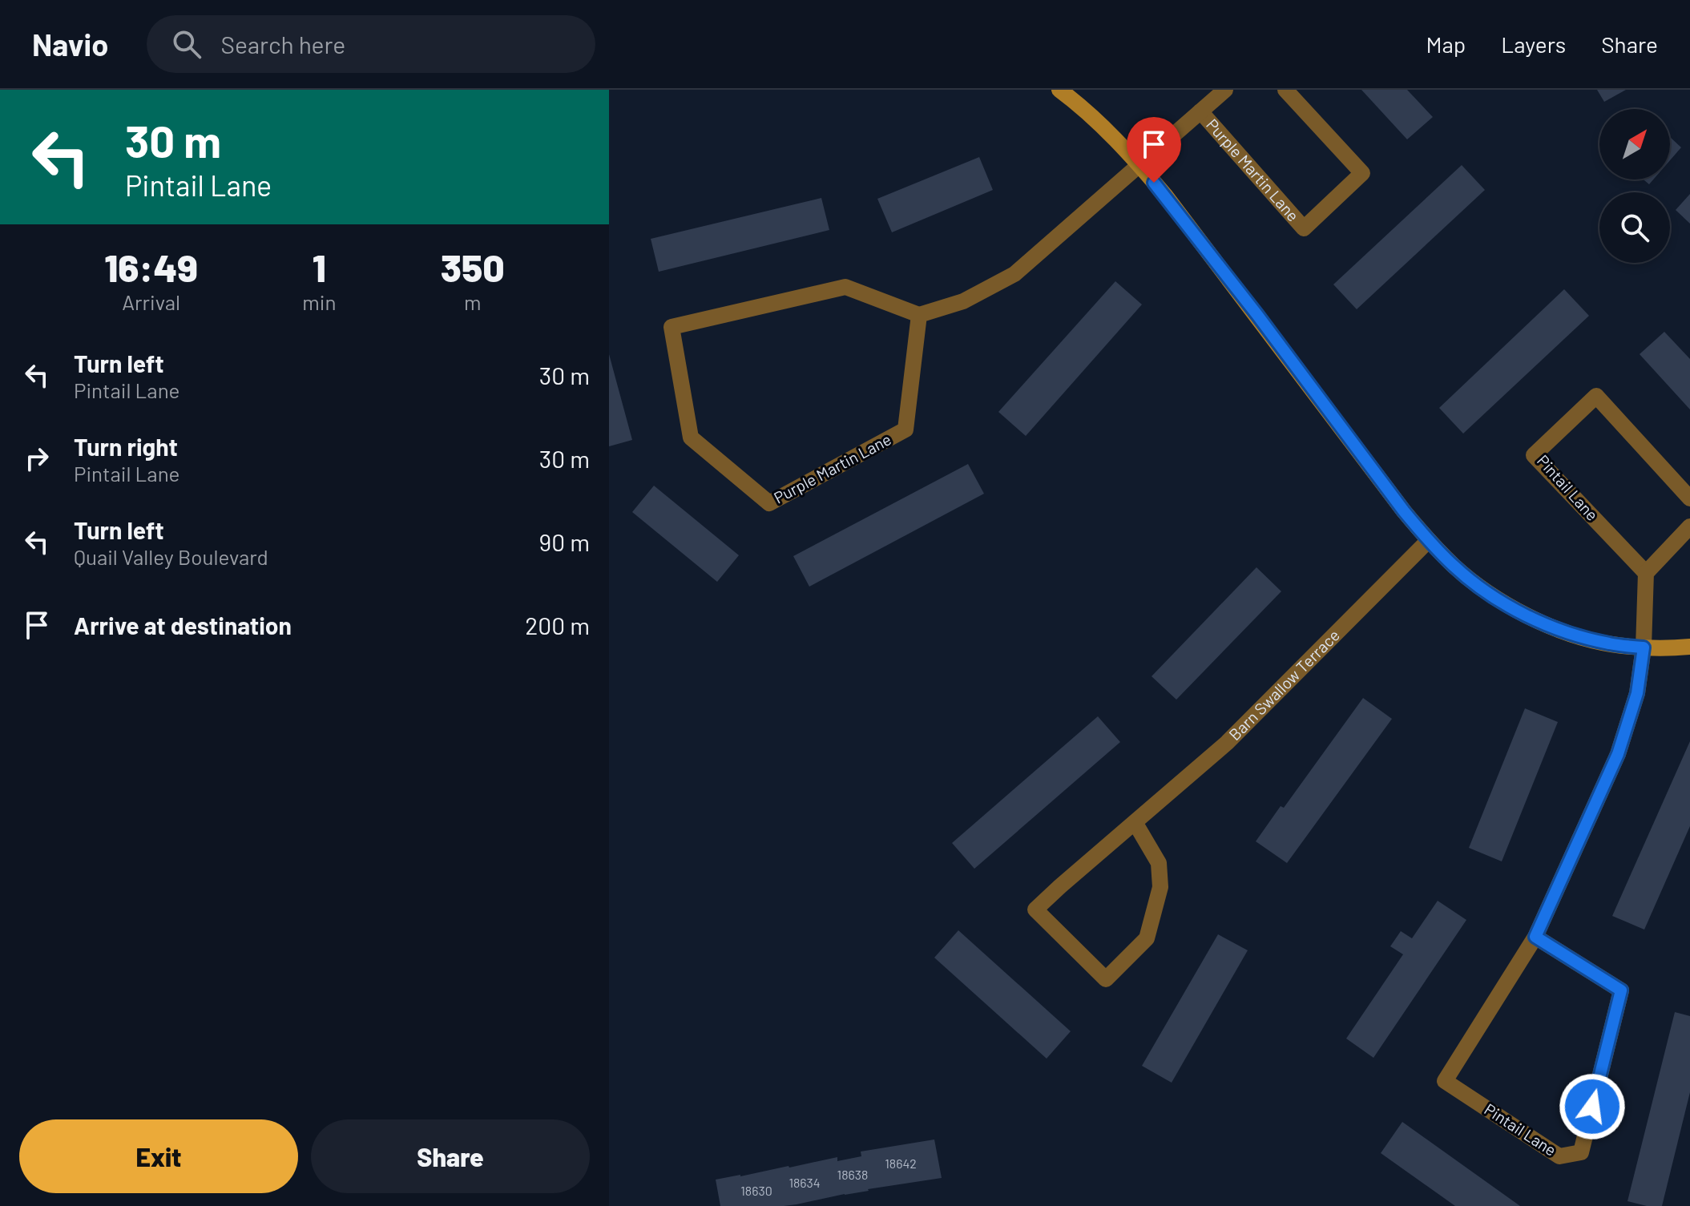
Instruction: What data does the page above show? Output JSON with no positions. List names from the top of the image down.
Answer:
{
  "streets": {
    "street": ["Purple Martin Lane", "Pintail Lane", "Barn Swallow Terrace"]
  },
  "house_numbers": [
    "18642",
    "18638",
    "18634",
    "18630"
  ],
  "north": "top right",
  "page": {
    "header": "Navio",
    "search": "Search here",
    "nav": ["Map", "Layers", "Share"],
    "turn": ["30 m", "Pintail Lane"],
    "eta": [
      "16:49",
      "Arrival",
      "1",
      "min",
      "350",
      "m"
    ],
    "list": [
      {
        "name": "Turn left",
        "note": "Pintail Lane",
        "value": "30 m"
      },
      {
        "name": "Turn right",
        "note": "Pintail Lane",
        "value": "30 m"
      },
      {
        "name": "Turn left",
        "note": "Quail Valley Boulevard",
        "value": "90 m"
      },
      {
        "name": "Arrive at destination",
        "value": "200 m"
      }
    ],
    "buttons": ["Exit", "Share"]
  }
}
